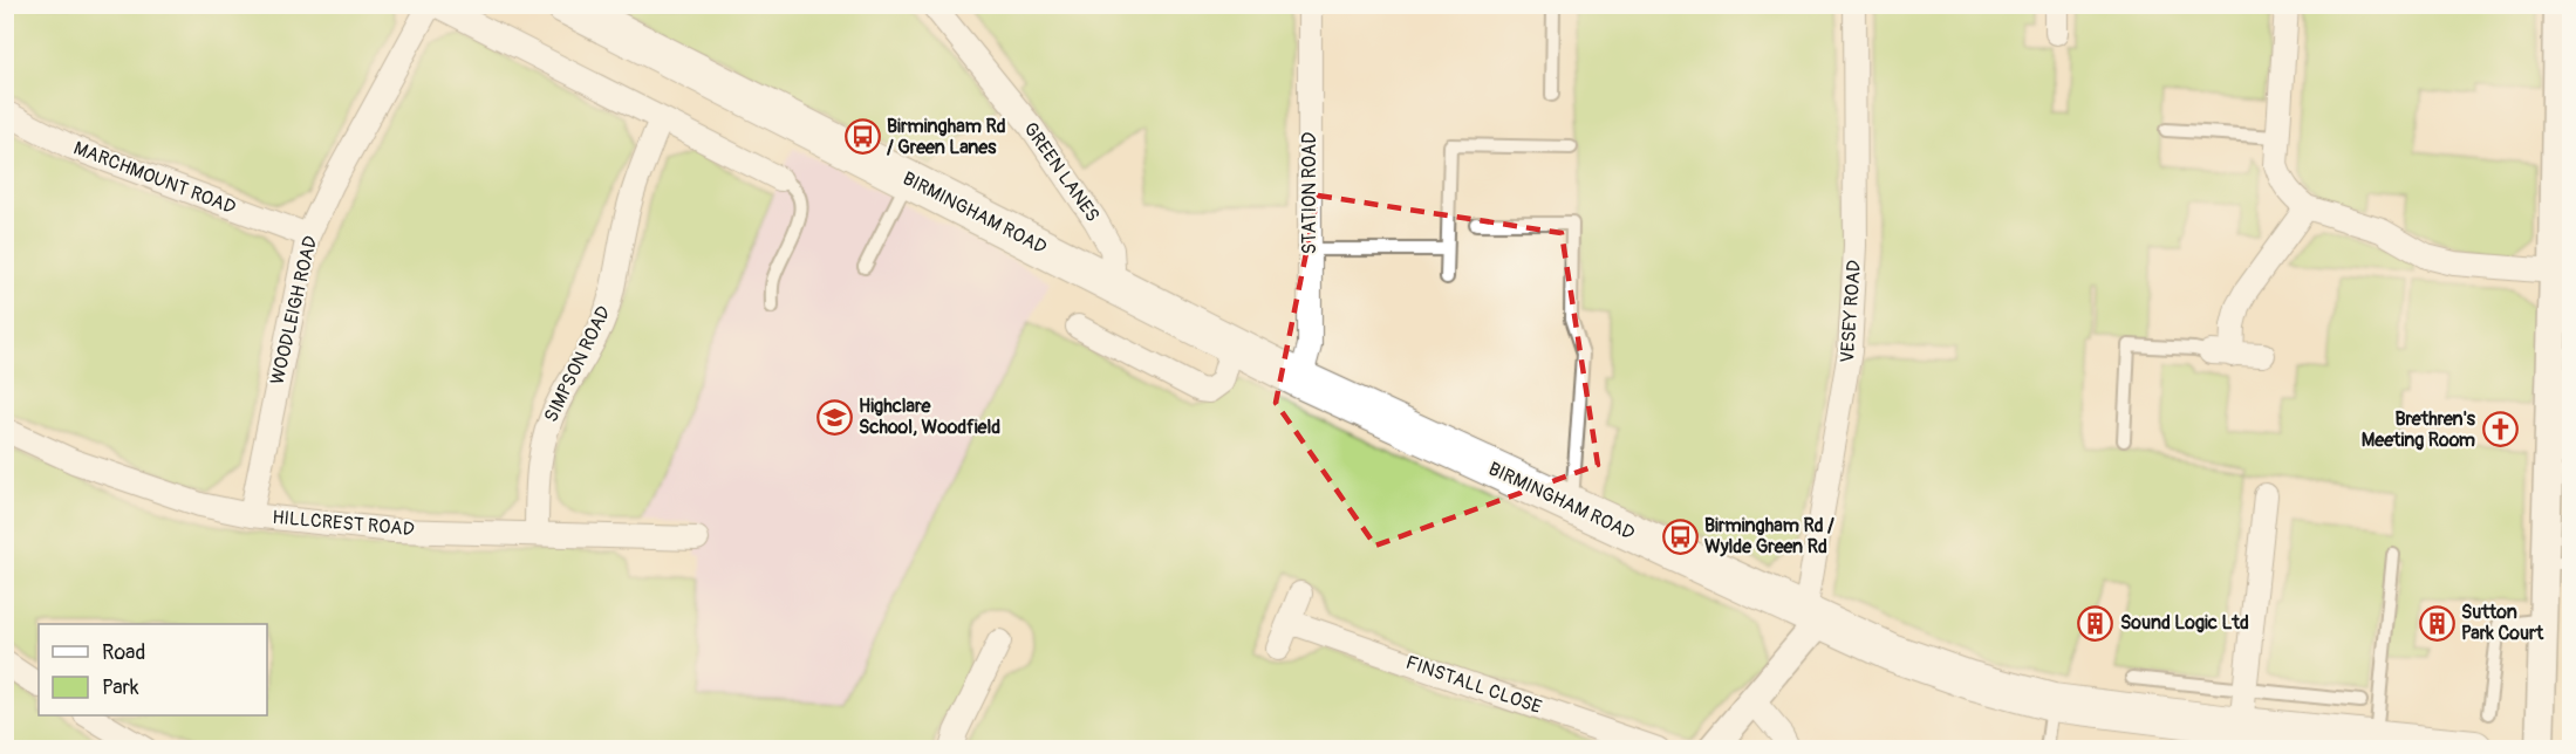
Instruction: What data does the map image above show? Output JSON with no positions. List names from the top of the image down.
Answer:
{
  "streets": {
    "main road": ["BIRMINGHAM ROAD"],
    "street": [
      "GREEN LANES",
      "MARCHMOUNT ROAD",
      "STATION ROAD",
      "WOODLEIGH ROAD",
      "VESEY ROAD",
      "SIMPSON ROAD",
      "HILLCREST ROAD",
      "FINSTALL CLOSE"
    ]
  },
  "crossings": [
    ["GREEN LANES", "BIRMINGHAM ROAD"],
    ["MARCHMOUNT ROAD", "WOODLEIGH ROAD"],
    ["STATION ROAD", "BIRMINGHAM ROAD"],
    ["BIRMINGHAM ROAD", "VESEY ROAD"],
    ["WOODLEIGH ROAD", "HILLCREST ROAD"],
    ["SIMPSON ROAD", "HILLCREST ROAD"]
  ],
  "places": {
    "bus stop": ["Birmingham Rd / Green Lanes", "Birmingham Rd / Wylde Green Rd"],
    "school or university": ["Highclare School, Woodfield"],
    "church": ["Brethren's Meeting Room"],
    "building": ["Sound Logic Ltd", "Sutton Park Court"]
  },
  "legend": ["Road", "Park"]
}
